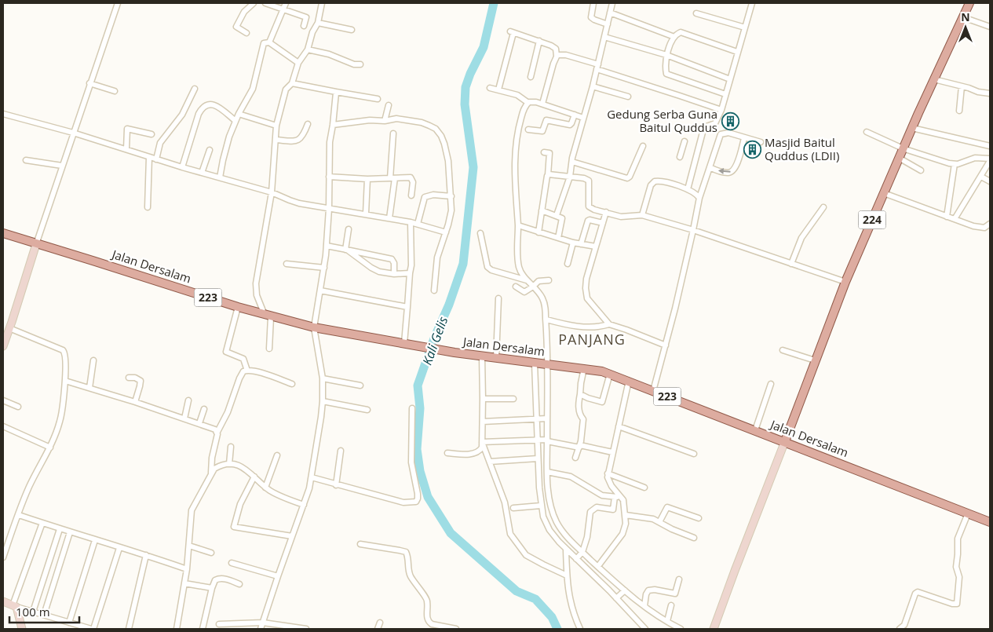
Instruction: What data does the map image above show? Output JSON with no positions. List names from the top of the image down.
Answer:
{
  "streets": {
    "main road": ["224", "Jalan Dersalam", "223"]
  },
  "crossings": [
    ["224", "Jalan Dersalam"]
  ],
  "districts": ["PANJANG"],
  "water": ["Kali Gelis"],
  "places": {
    "building": ["Gedung Serba Guna Baitul Quddus", "Masjid Baitul Quddus (LDII)"]
  },
  "scale_bar": "100 m",
  "north": "top"
}
